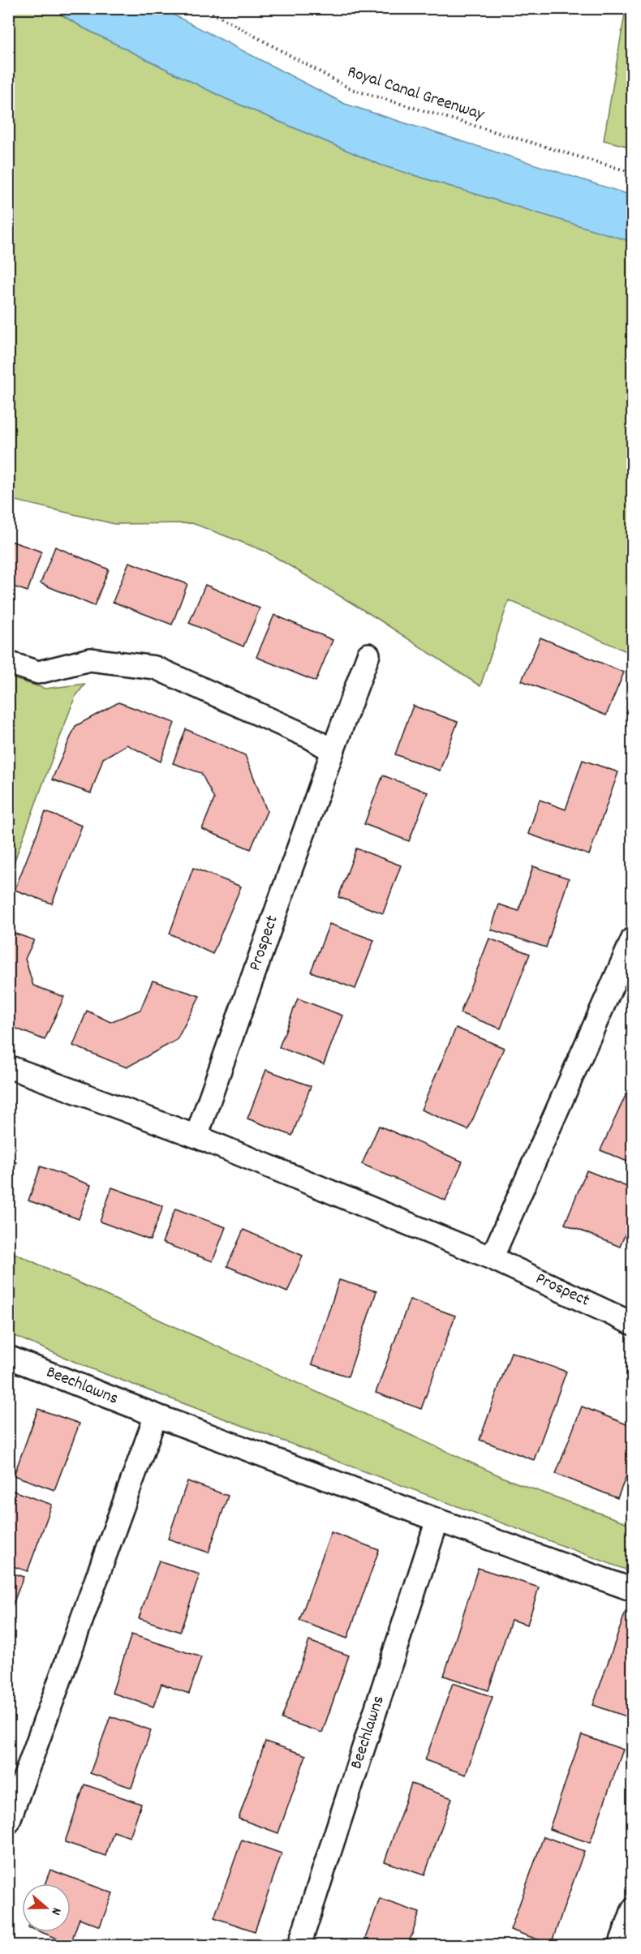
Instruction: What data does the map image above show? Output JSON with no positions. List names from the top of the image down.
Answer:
{
  "streets": {
    "street": ["Prospect", "Beechlawns"],
    "path": ["Royal Canal Greenway"]
  },
  "north": "right"
}
